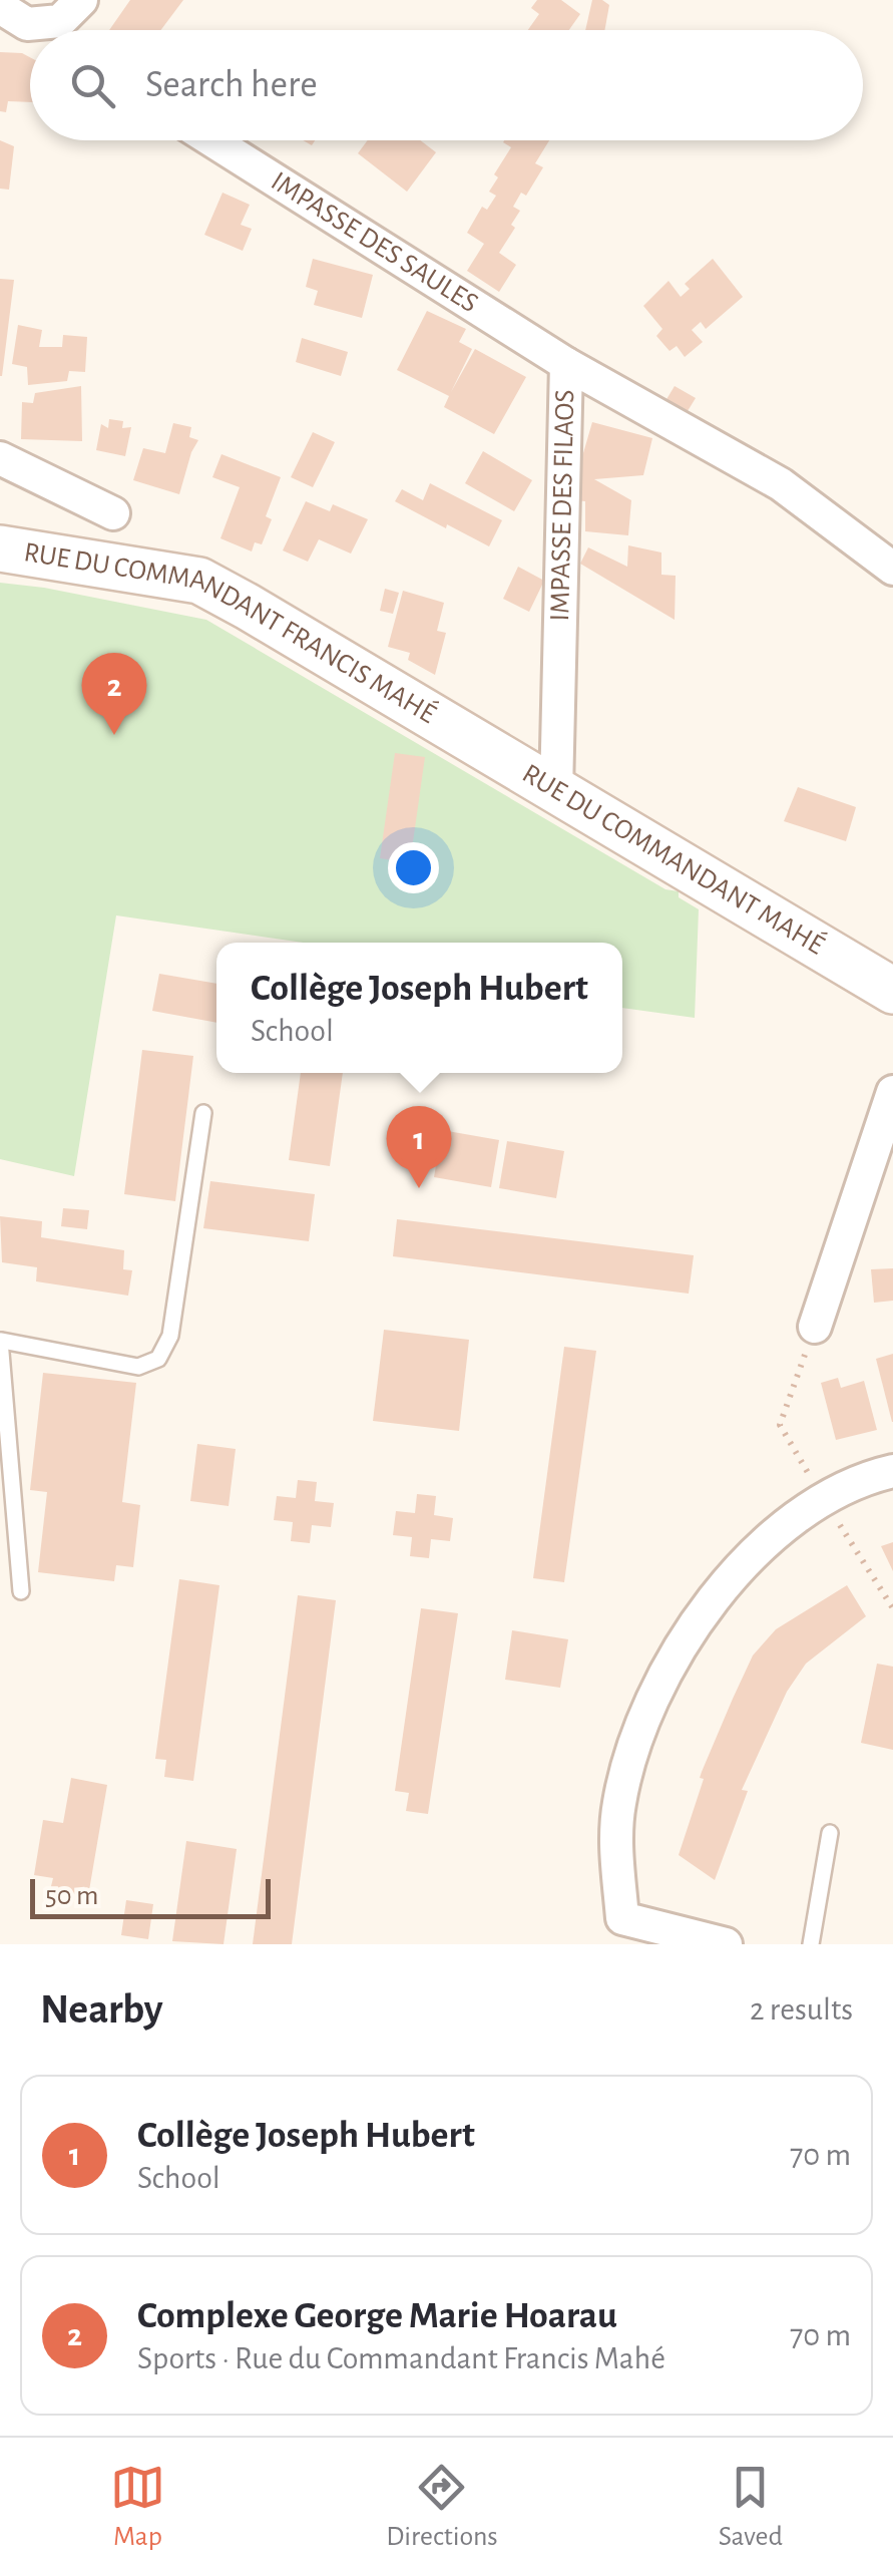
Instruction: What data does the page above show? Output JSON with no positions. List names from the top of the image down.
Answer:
{
  "streets": {
    "street": [
      "IMPASSE DES SAULES",
      "IMPASSE DES FILAOS",
      "RUE DU COMMANDANT FRANCIS MAHÉ",
      "RUE DU COMMANDANT MAHÉ"
    ]
  },
  "crossings": [
    ["IMPASSE DES SAULES", "IMPASSE DES FILAOS"],
    ["IMPASSE DES FILAOS", "RUE DU COMMANDANT MAHÉ"],
    ["RUE DU COMMANDANT FRANCIS MAHÉ", "RUE DU COMMANDANT MAHÉ"]
  ],
  "scale_bar": "50 m",
  "page": {
    "search": "Search here",
    "pins": ["2", "1"],
    "popup": ["Collège Joseph Hubert", "School"],
    "scale": "50 m",
    "heading": ["Nearby", "2 results"],
    "list": [
      {
        "mark": "1",
        "name": "Collège Joseph Hubert",
        "note": "School",
        "value": "70 m"
      },
      {
        "mark": "2",
        "name": "Complexe George Marie Hoarau",
        "note": "Sports · Rue du Commandant Francis Mahé",
        "value": "70 m"
      }
    ],
    "nav": ["Map", "Directions", "Saved"]
  }
}
